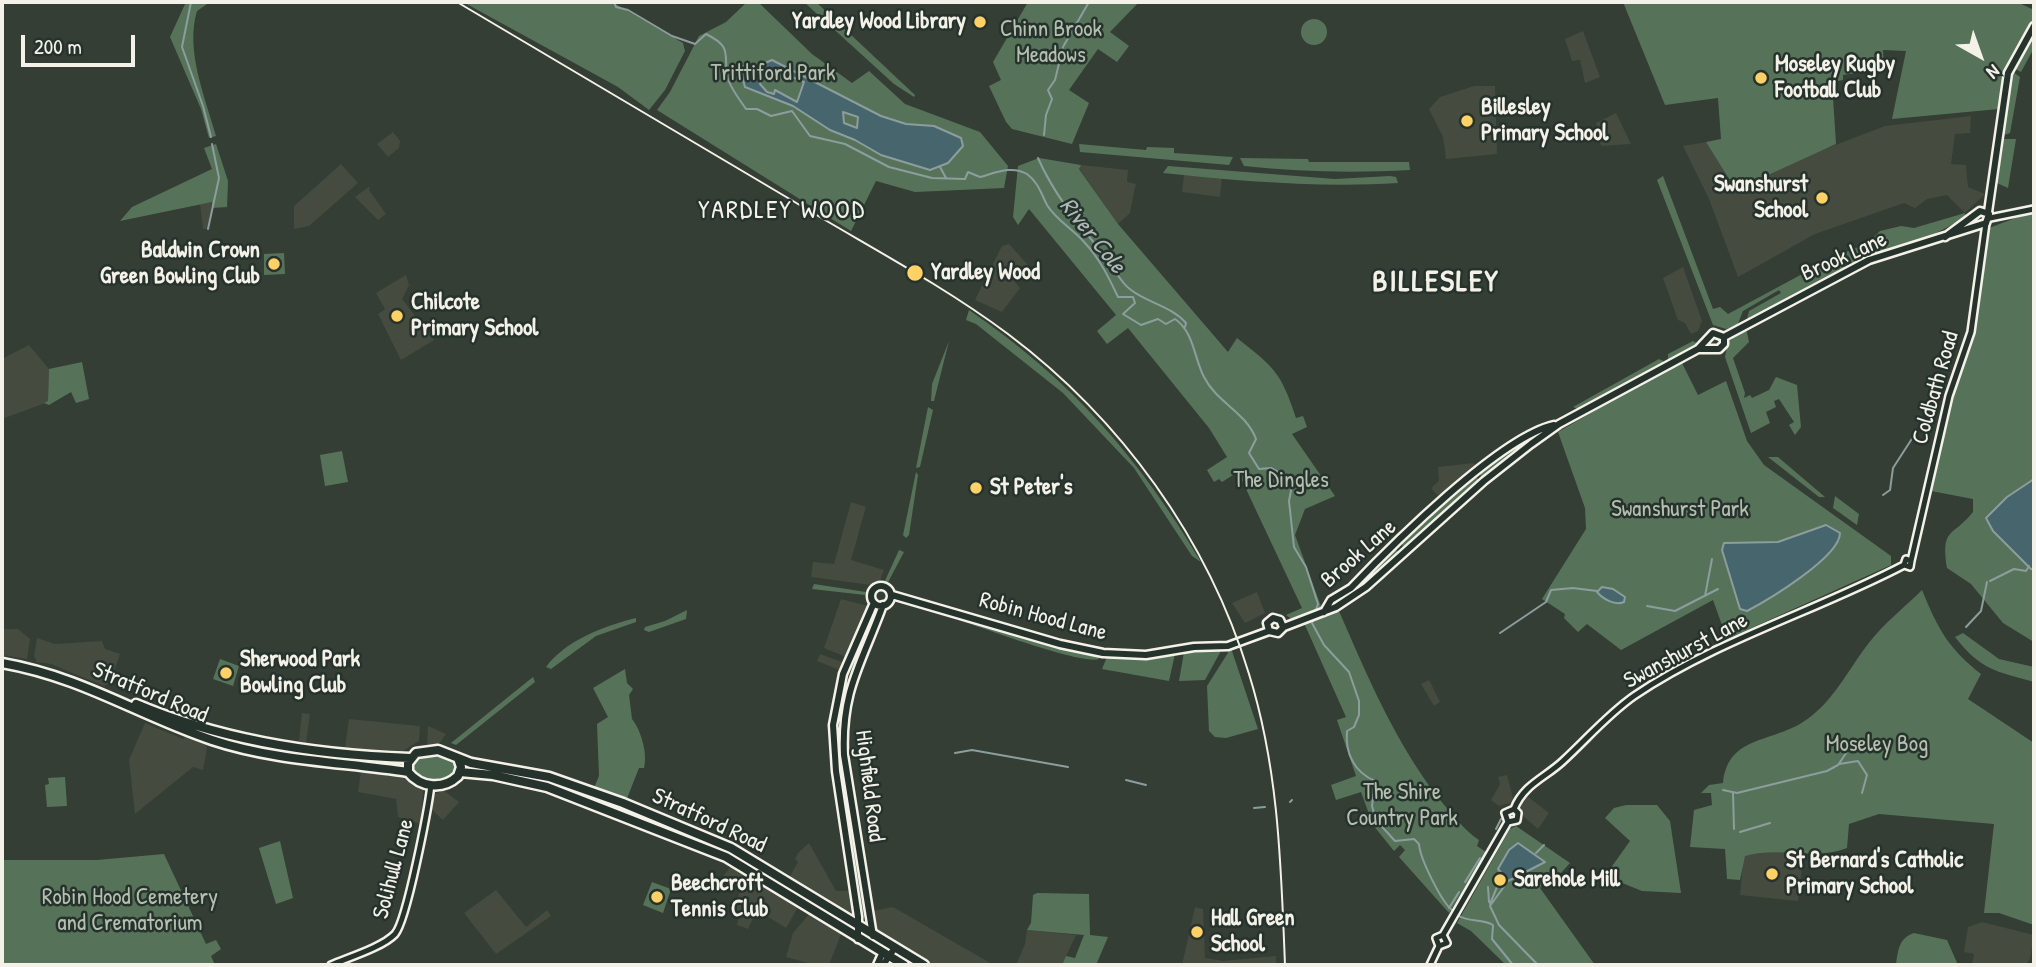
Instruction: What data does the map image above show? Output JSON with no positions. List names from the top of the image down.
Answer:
{
  "streets": {
    "highway": ["Stratford Road"],
    "main road": [
      "Brook Lane",
      "Coldbath Road",
      "Robin Hood Lane",
      "Swanshurst Lane",
      "Highfield Road",
      "Solihull Lane"
    ]
  },
  "crossings": [
    ["Brook Lane", "Coldbath Road"],
    ["Brook Lane", "Robin Hood Lane"],
    ["Coldbath Road", "Swanshurst Lane"],
    ["Robin Hood Lane", "Highfield Road"],
    ["Stratford Road", "Highfield Road"],
    ["Stratford Road", "Solihull Lane"]
  ],
  "districts": ["YARDLEY WOOD", "BILLESLEY"],
  "water": ["River Cole"],
  "parks": [
    "Chinn Brook Meadows",
    "Trittiford Park",
    "The Dingles",
    "Swanshurst Park",
    "Moseley Bog",
    "The Shire Country Park",
    "Robin Hood Cemetery and Crematorium"
  ],
  "places": [
    "Yardley Wood Library",
    "Moseley Rugby Football Club",
    "Billesley Primary School",
    "Swanshurst School",
    "Baldwin Crown Green Bowling Club",
    "Yardley Wood",
    "Chilcote Primary School",
    "St Peter's",
    "Sherwood Park Bowling Club",
    "St Bernard's Catholic Primary School",
    "Sarehole Mill",
    "Beechcroft Tennis Club",
    "Hall Green School"
  ],
  "scale_bar": "200 m",
  "north": "bottom right"
}
